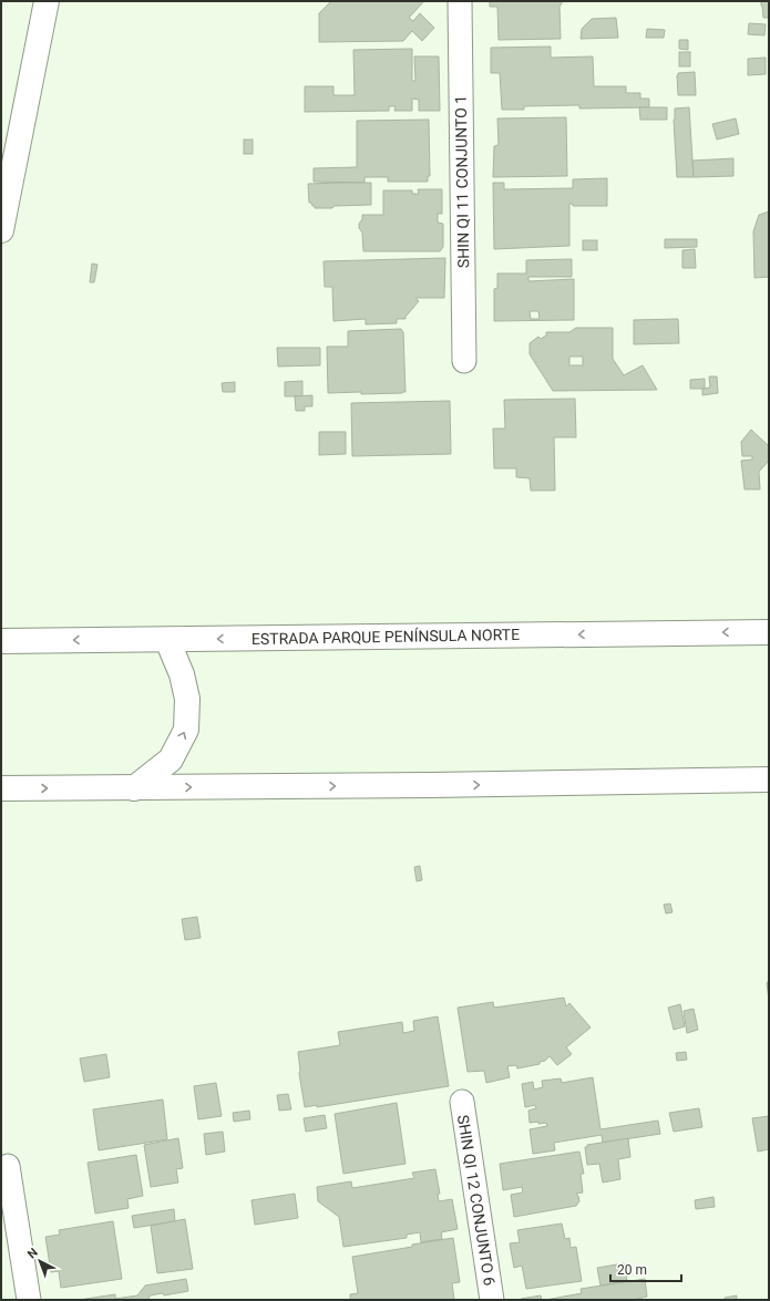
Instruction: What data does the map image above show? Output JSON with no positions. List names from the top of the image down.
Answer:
{
  "streets": {
    "main road": ["ESTRADA PARQUE PENÍNSULA NORTE"],
    "street": ["SHIN QI 11 CONJUNTO 1", "SHIN QI 12 CONJUNTO 6"]
  },
  "scale_bar": "20 m",
  "north": "top left"
}
